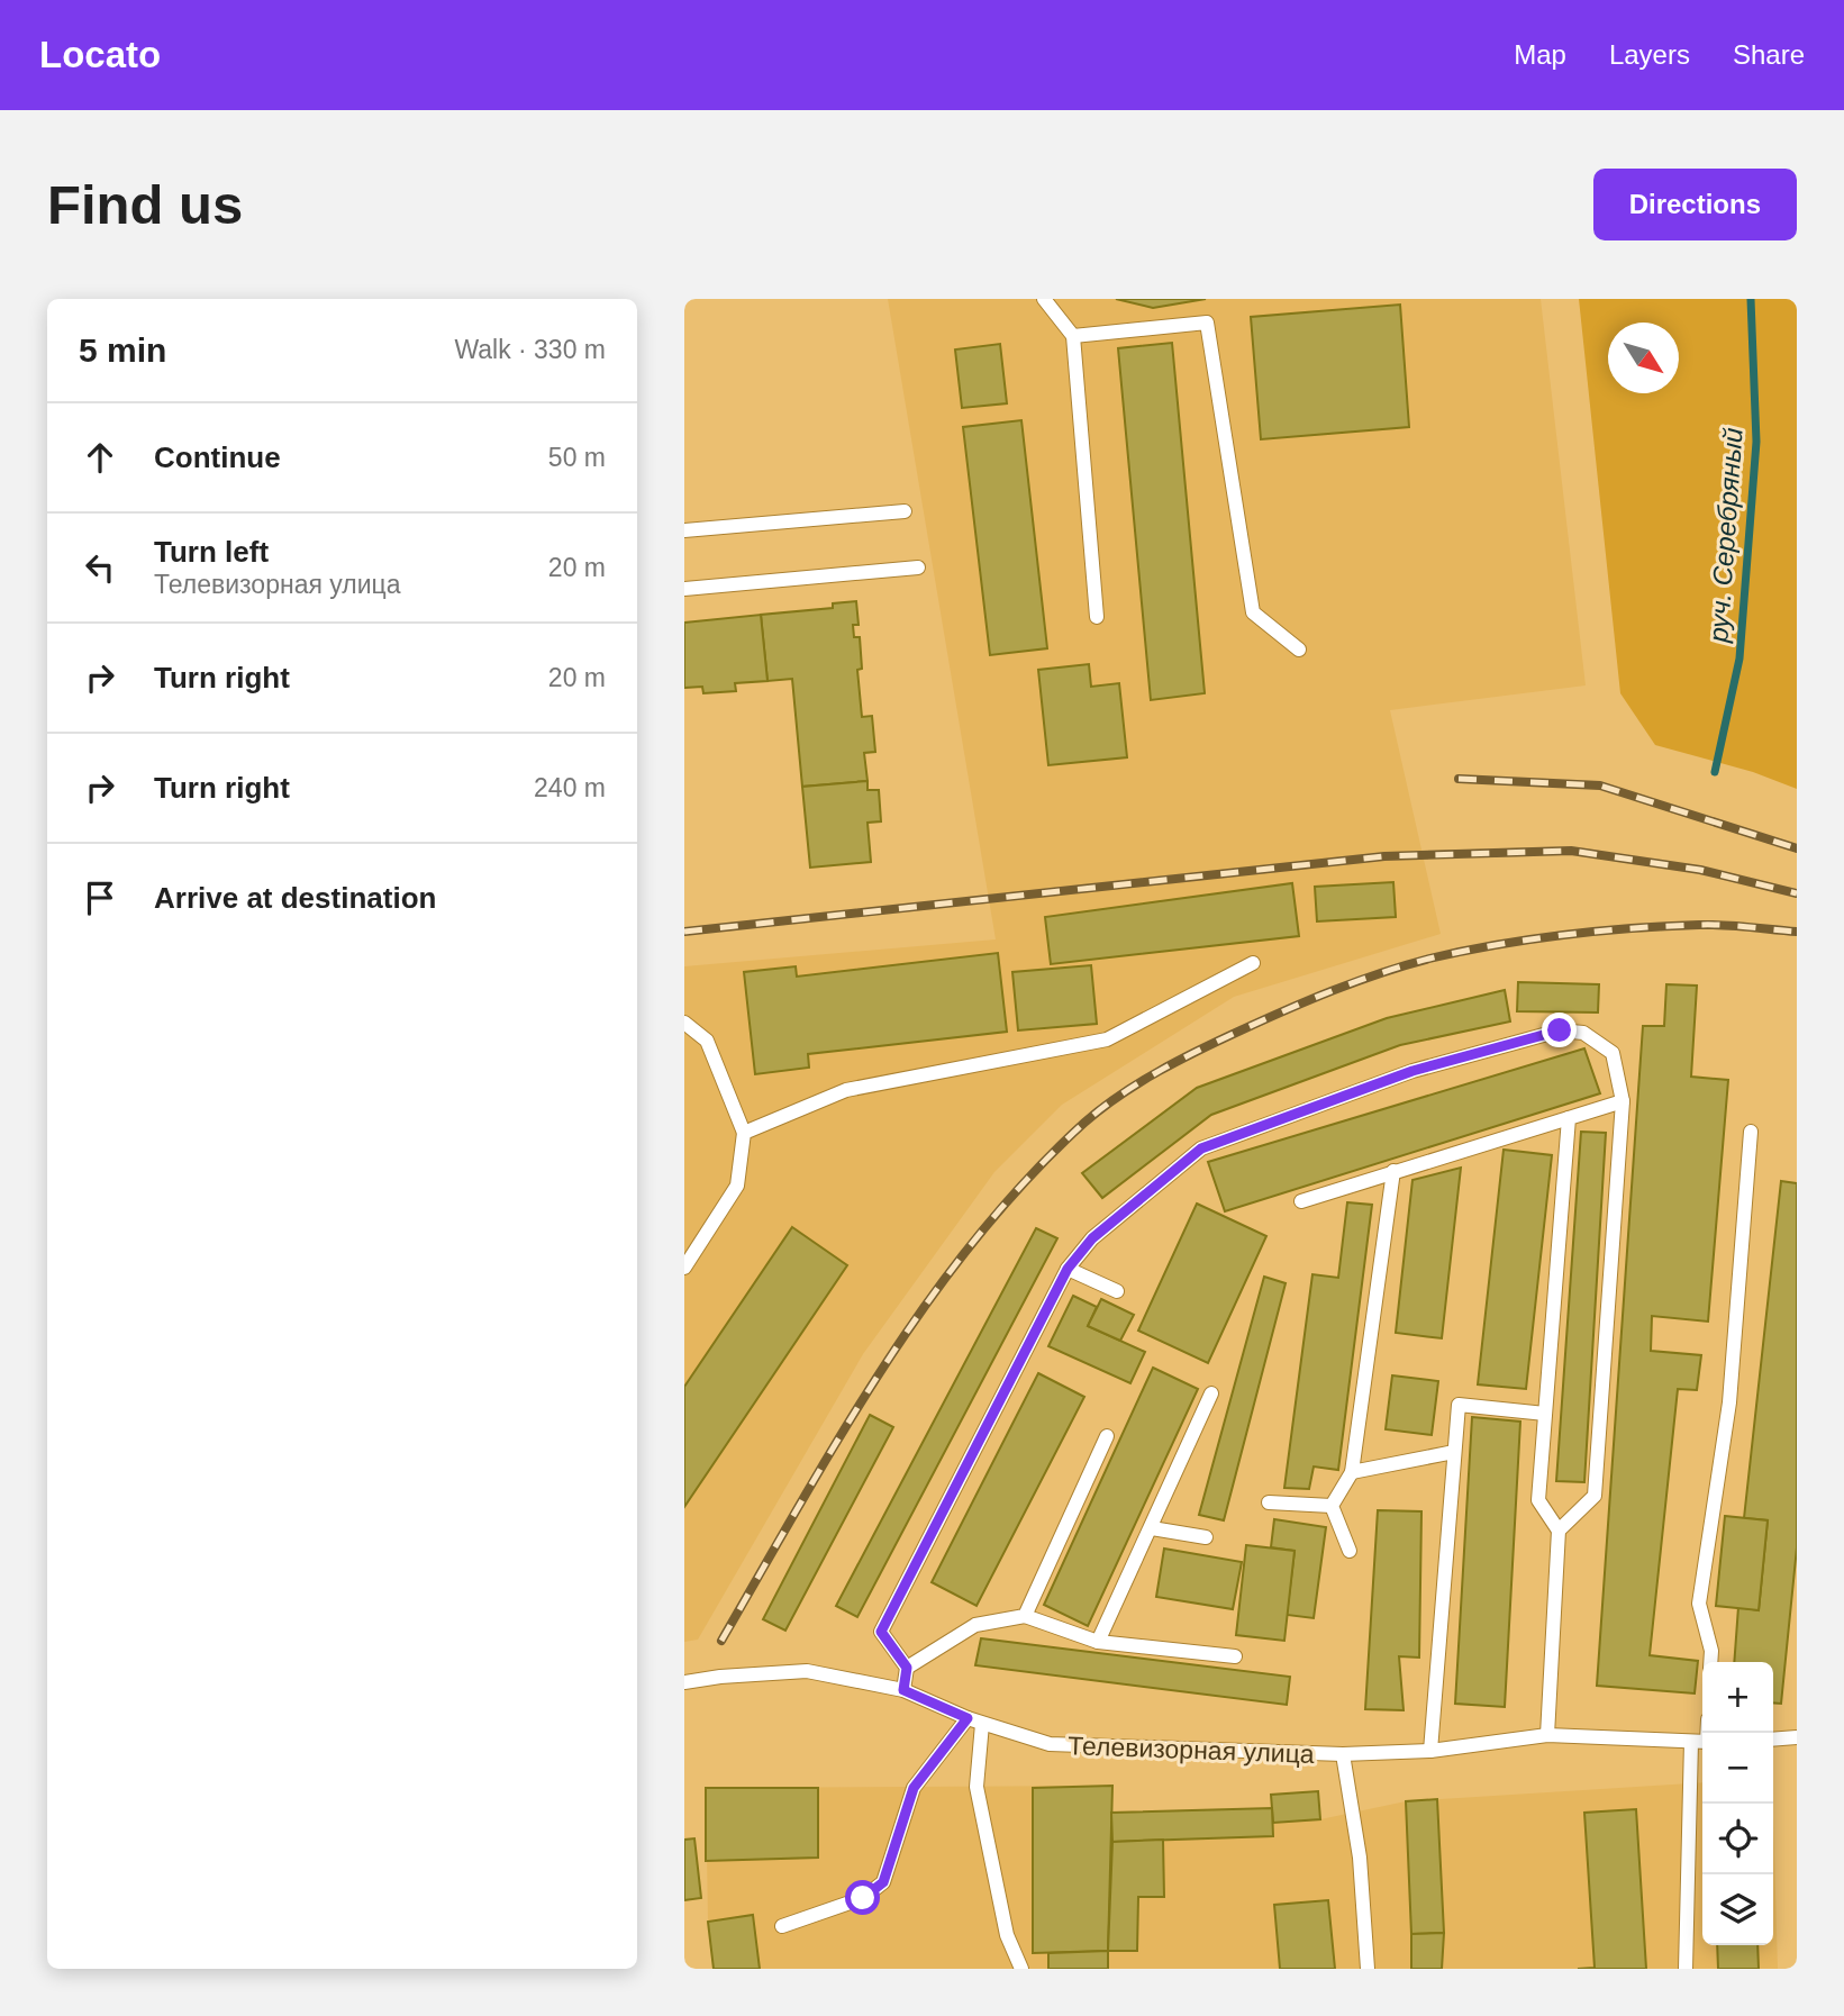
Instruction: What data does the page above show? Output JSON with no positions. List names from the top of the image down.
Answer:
{
  "streets": {
    "lane": ["Телевизорная улица"]
  },
  "water": ["руч. Серебряный"],
  "north": "bottom right",
  "page": {
    "header": "Locato",
    "nav": ["Map", "Layers", "Share"],
    "buttons": "Directions",
    "title": "Find us",
    "heading": ["5 min", "Walk · 330 m"],
    "list": [
      ["Continue", "50 m"],
      ["Turn left", "Телевизорная улица", "20 m"],
      ["Turn right", "20 m"],
      ["Turn right", "240 m"],
      "Arrive at destination"
    ],
    "map_buttons": ["+", "−"]
  }
}
